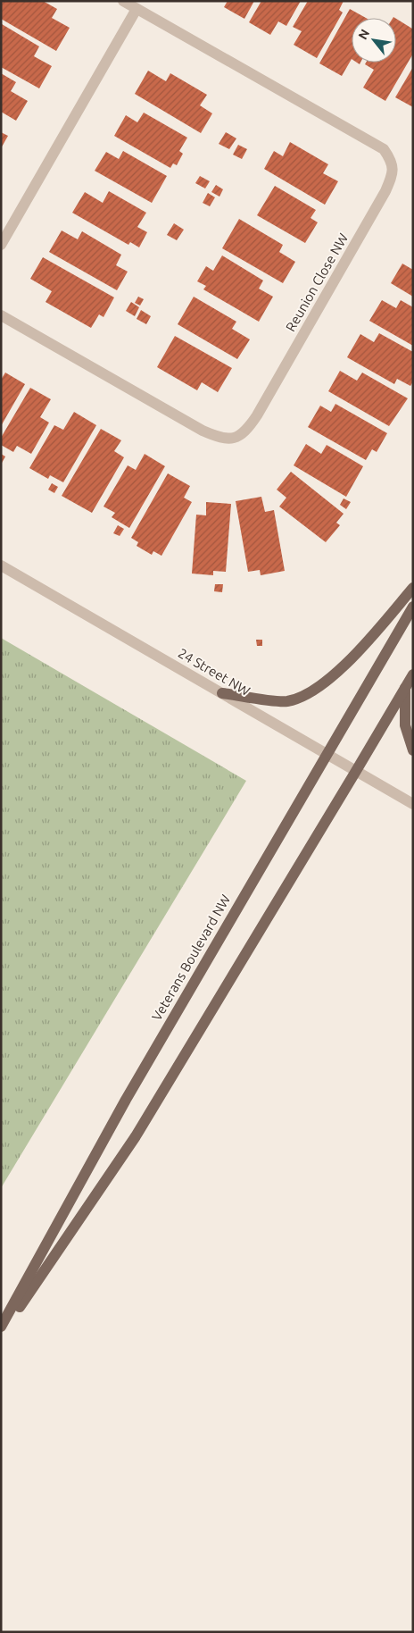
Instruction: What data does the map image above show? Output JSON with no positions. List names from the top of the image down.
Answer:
{
  "streets": {
    "main road": ["Veterans Boulevard NW"],
    "street": ["Reunion Close NW", "24 Street NW"]
  },
  "crossings": [
    ["24 Street NW", "Veterans Boulevard NW"]
  ],
  "north": "top left"
}
